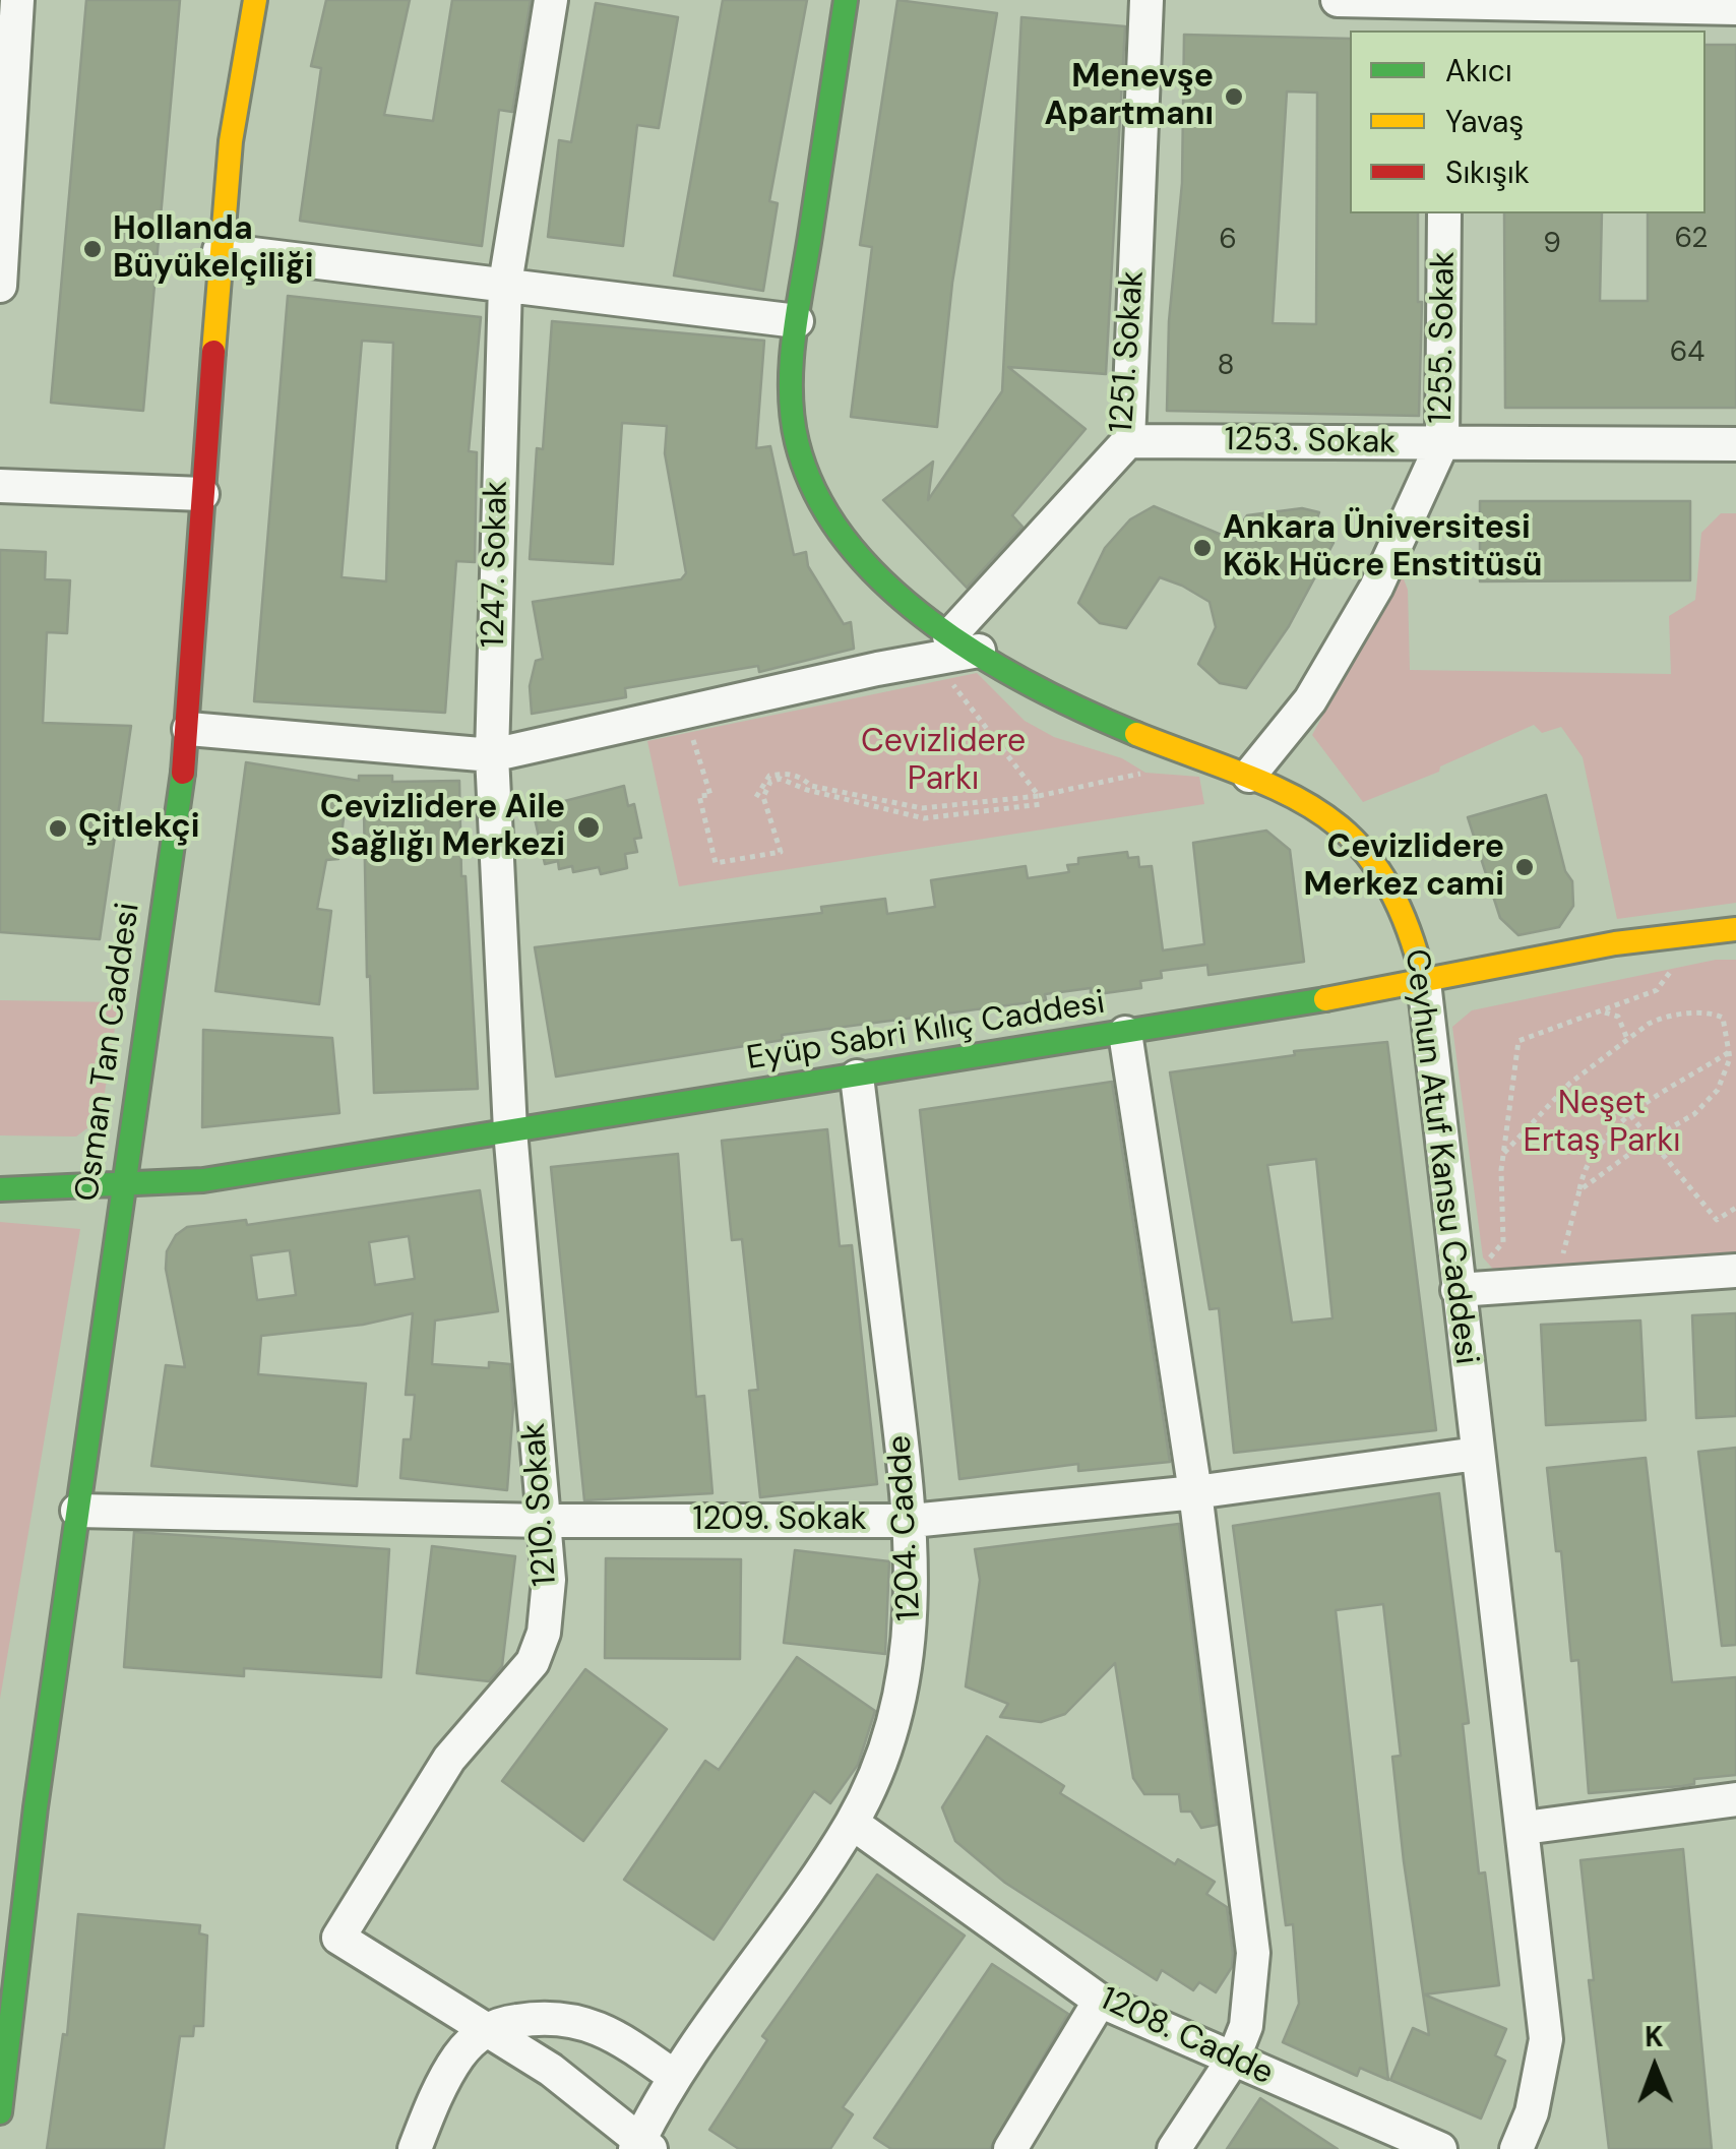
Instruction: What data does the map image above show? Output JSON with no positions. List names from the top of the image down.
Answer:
{
  "streets": {
    "street": [
      "1255. Sokak",
      "1251. Sokak",
      "1253. Sokak",
      "1247. Sokak",
      "Eyüp Sabri Kılıç Caddesi",
      "Osman Tan Caddesi",
      "Ceyhun Atuf Kansu Caddesi",
      "1210. Sokak",
      "1209. Sokak",
      "1204. Cadde",
      "1208. Cadde"
    ]
  },
  "crossings": [
    ["1255. Sokak", "1253. Sokak"],
    ["1255. Sokak", "Ceyhun Atuf Kansu Caddesi"],
    ["1251. Sokak", "1253. Sokak"],
    ["1251. Sokak", "Ceyhun Atuf Kansu Caddesi"],
    ["1247. Sokak", "Eyüp Sabri Kılıç Caddesi"],
    ["1247. Sokak", "1210. Sokak"],
    ["Eyüp Sabri Kılıç Caddesi", "Osman Tan Caddesi"],
    ["Eyüp Sabri Kılıç Caddesi", "Ceyhun Atuf Kansu Caddesi"],
    ["Eyüp Sabri Kılıç Caddesi", "1210. Sokak"],
    ["Eyüp Sabri Kılıç Caddesi", "1204. Cadde"],
    ["Osman Tan Caddesi", "1209. Sokak"],
    ["Ceyhun Atuf Kansu Caddesi", "1209. Sokak"],
    ["1210. Sokak", "1209. Sokak"],
    ["1209. Sokak", "1204. Cadde"],
    ["1204. Cadde", "1208. Cadde"]
  ],
  "parks": ["Cevizlidere Parkı", "Neşet Ertaş Parkı"],
  "places": [
    "Menevşe Apartmanı",
    "Hollanda Büyükelçiliği",
    "Ankara Üniversitesi Kök Hücre Enstitüsü",
    "Cevizlidere Aile Sağlığı Merkezi",
    "Çitlekçi",
    "Cevizlidere Merkez cami"
  ],
  "house_numbers": [
    "62",
    "6",
    "9",
    "64",
    "8"
  ],
  "legend": ["Akıcı", "Yavaş", "Sıkışık"],
  "north": "top"
}
